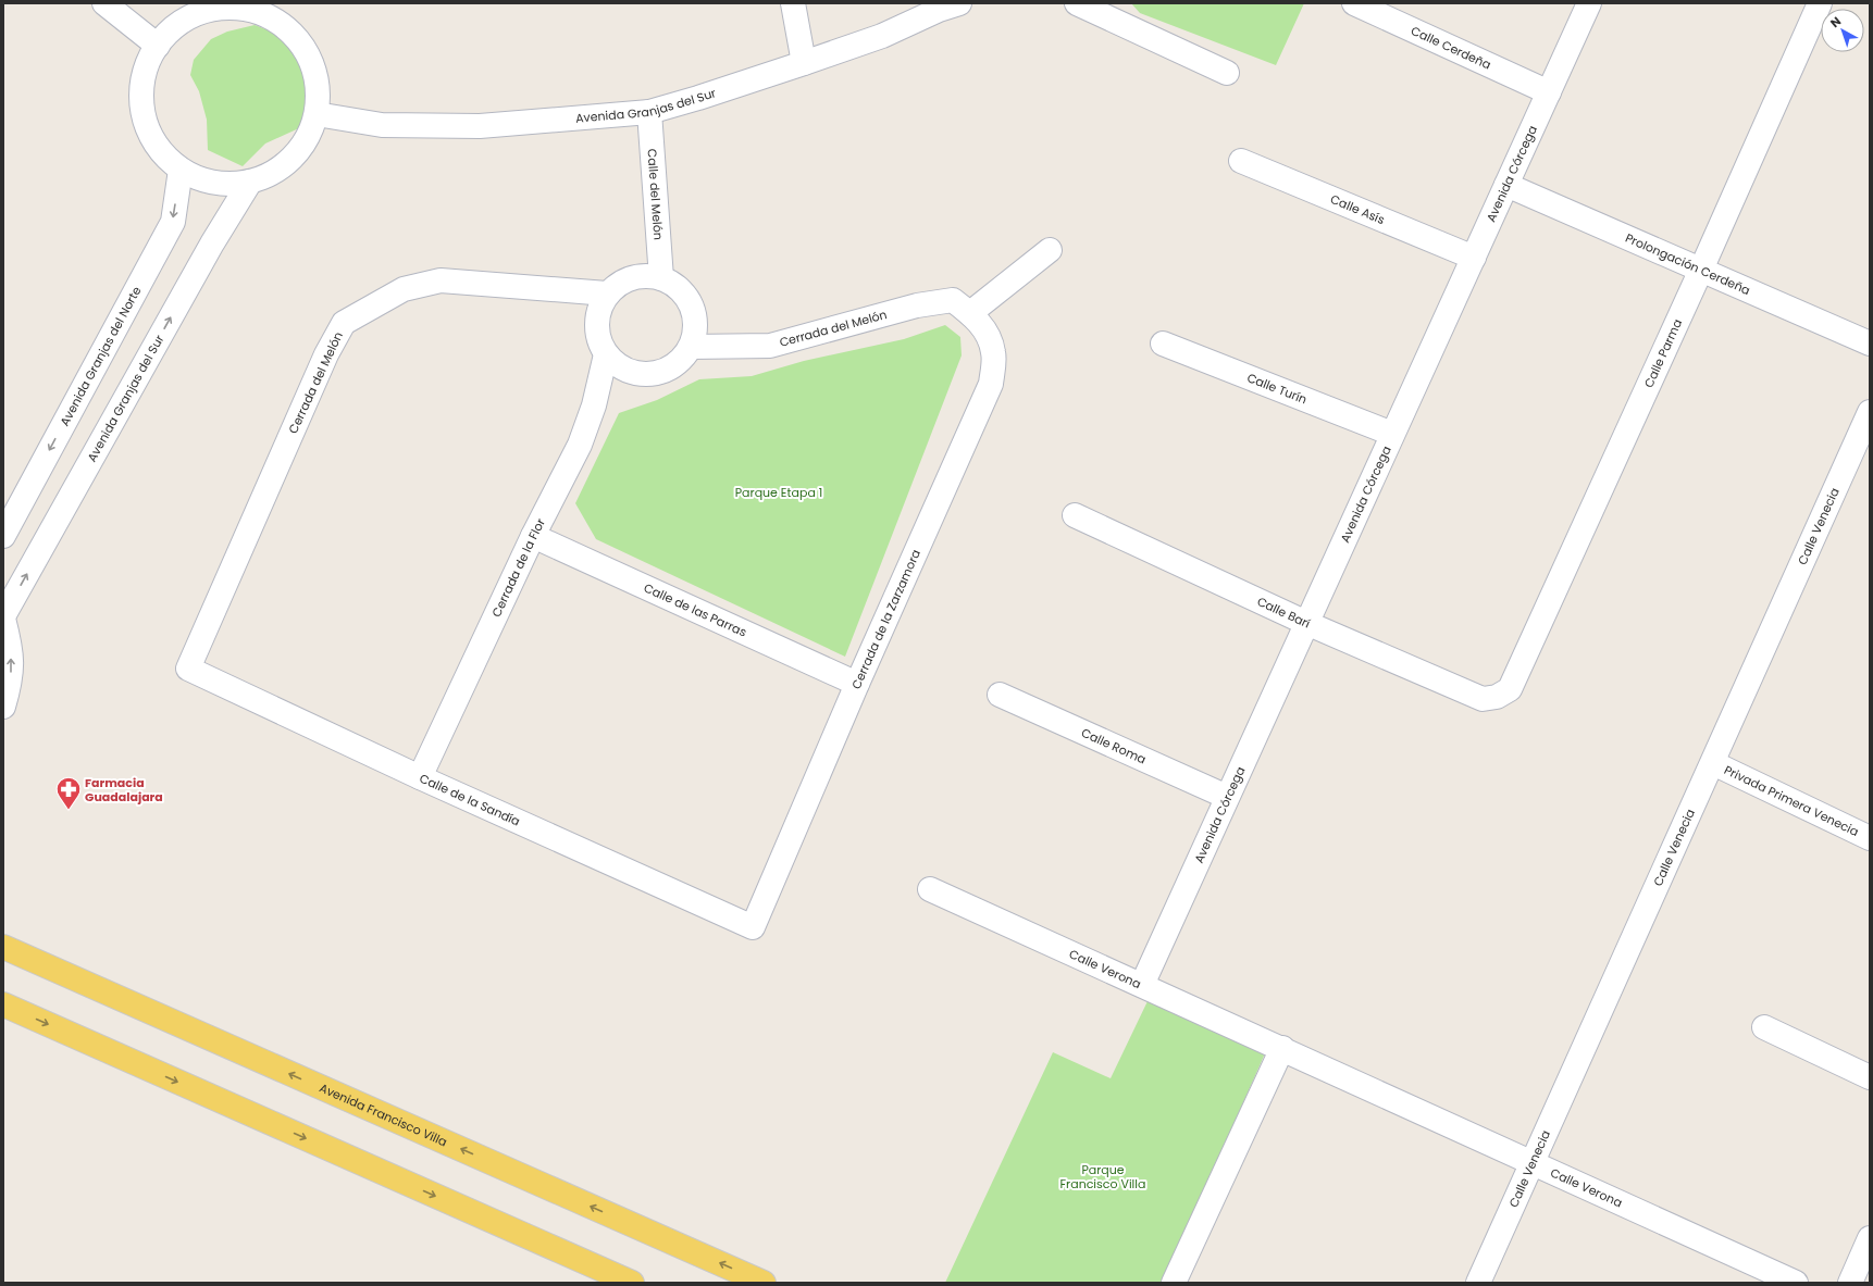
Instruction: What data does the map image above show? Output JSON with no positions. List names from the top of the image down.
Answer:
{
  "streets": {
    "main road": ["Avenida Francisco Villa"],
    "street": [
      "Calle Cerdeña",
      "Avenida Granjas del Sur",
      "Avenida Córcega",
      "Calle del Melón",
      "Calle Asís",
      "Prolongación Cerdeña",
      "Cerrada del Melón",
      "Calle Parma",
      "Avenida Granjas del Norte",
      "Calle Turín",
      "Calle Venecia",
      "Cerrada de la Flor",
      "Calle de las Parras",
      "Calle Barí",
      "Cerrada de la Zarzamora",
      "Calle Roma",
      "Calle de la Sandía",
      "Privada Primera Venecia",
      "Calle Verona"
    ]
  },
  "crossings": [
    ["Calle Cerdeña", "Avenida Córcega"],
    ["Avenida Granjas del Sur", "Calle del Melón"],
    ["Avenida Córcega", "Calle Asís"],
    ["Avenida Córcega", "Prolongación Cerdeña"],
    ["Avenida Córcega", "Calle Turín"],
    ["Avenida Córcega", "Calle Barí"],
    ["Avenida Córcega", "Calle Roma"],
    ["Avenida Córcega", "Calle Verona"],
    ["Calle del Melón", "Cerrada del Melón"],
    ["Calle del Melón", "Cerrada de la Flor"],
    ["Prolongación Cerdeña", "Calle Parma"],
    ["Cerrada del Melón", "Cerrada de la Flor"],
    ["Cerrada del Melón", "Cerrada de la Zarzamora"],
    ["Cerrada del Melón", "Calle de la Sandía"],
    ["Calle Parma", "Calle Barí"],
    ["Calle Venecia", "Privada Primera Venecia"],
    ["Calle Venecia", "Calle Verona"],
    ["Cerrada de la Flor", "Calle de las Parras"],
    ["Cerrada de la Flor", "Calle de la Sandía"],
    ["Calle de las Parras", "Cerrada de la Zarzamora"],
    ["Cerrada de la Zarzamora", "Calle de la Sandía"]
  ],
  "one_way": ["Avenida Granjas del Sur", "Avenida Granjas del Norte"],
  "parks": ["Parque Etapa 1", "Parque Francisco Villa"],
  "places": {
    "pharmacy": ["Farmacia Guadalajara"]
  },
  "north": "top left"
}
